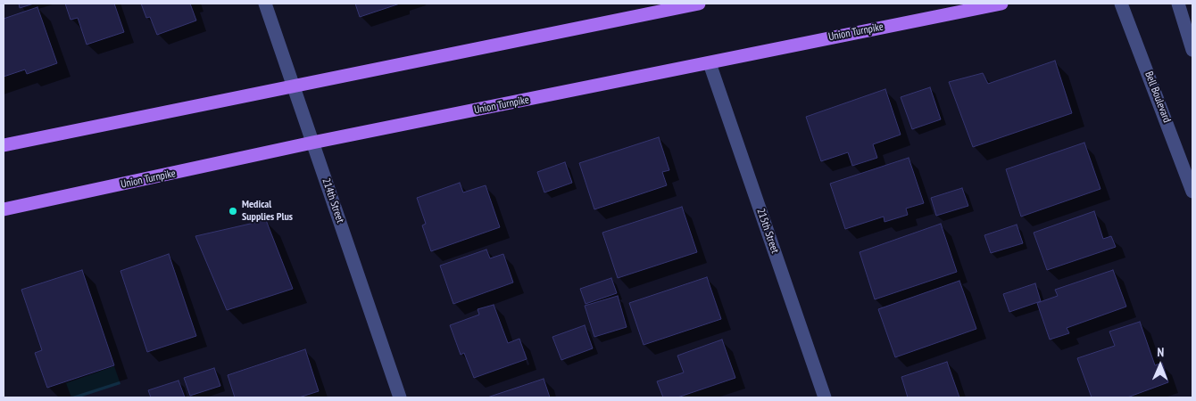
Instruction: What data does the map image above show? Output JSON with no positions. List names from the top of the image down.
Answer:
{
  "streets": {
    "main road": ["Union Turnpike"],
    "street": ["Bell Boulevard", "214th Street", "215th Street"]
  },
  "crossings": [
    ["Union Turnpike", "214th Street"],
    ["Union Turnpike", "215th Street"]
  ],
  "places": ["Medical Supplies Plus"],
  "north": "top"
}
